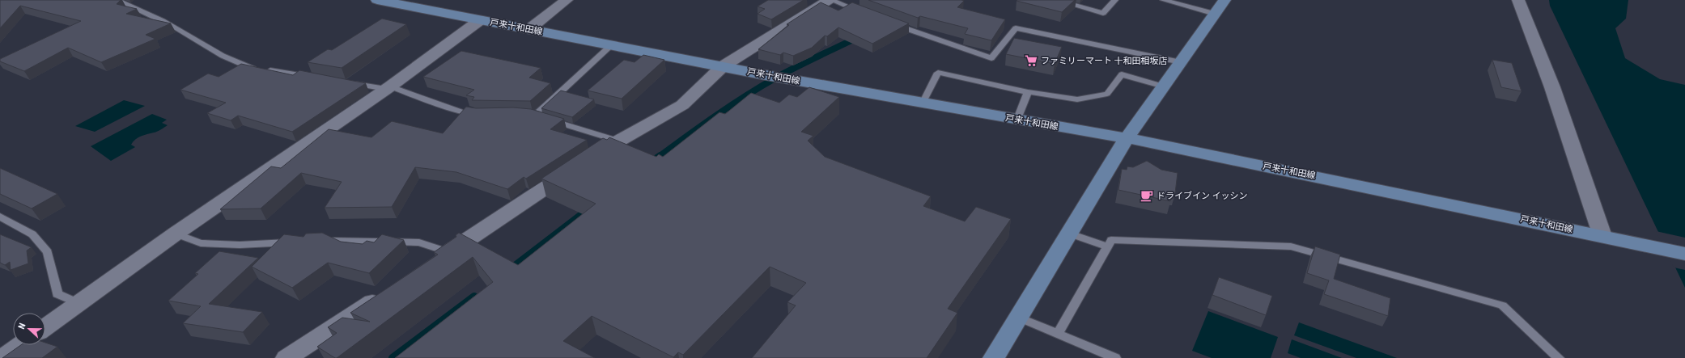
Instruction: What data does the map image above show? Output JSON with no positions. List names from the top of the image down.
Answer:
{
  "streets": {
    "main road": ["戸来十和田線"]
  },
  "places": {
    "supermarket": ["ファミリーマート 十和田相坂店"],
    "cafe": ["ドライブイン イッシン"]
  },
  "north": "left"
}
